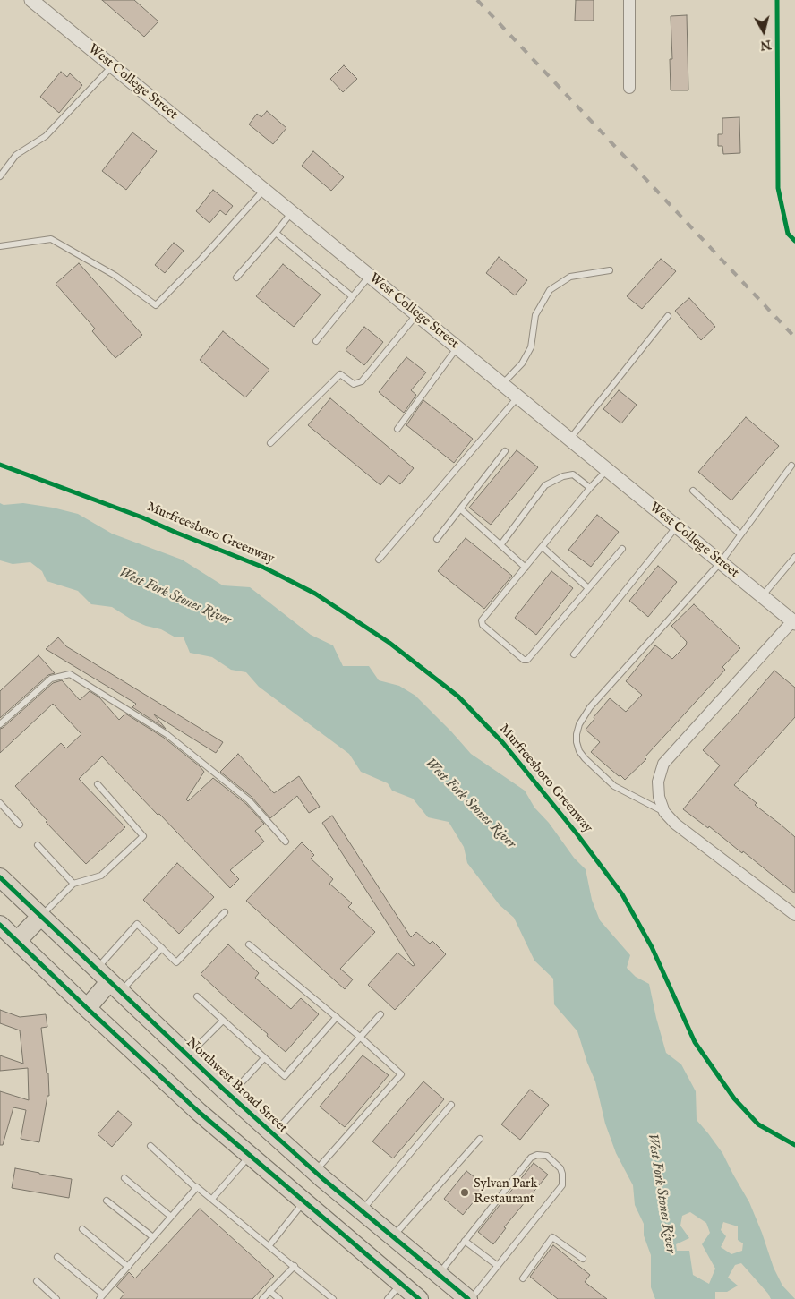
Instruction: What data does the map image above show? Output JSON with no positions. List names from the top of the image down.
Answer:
{
  "streets": {
    "main road": ["Northwest Broad Street"],
    "street": ["West College Street"],
    "cycle path": ["Murfreesboro Greenway"]
  },
  "water": ["West Fork Stones River"],
  "places": ["Sylvan Park Restaurant"],
  "north": "bottom"
}
